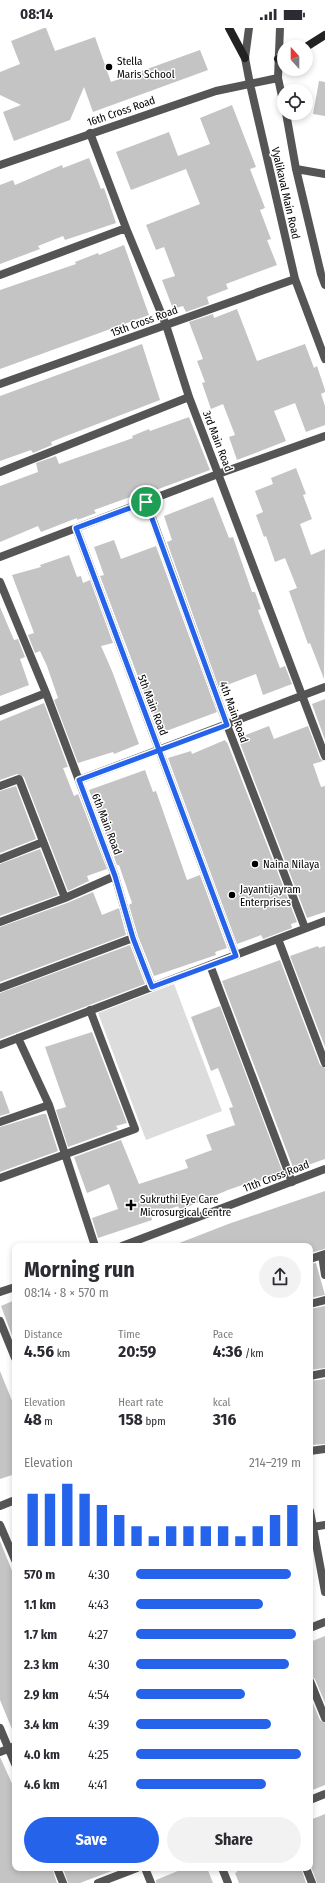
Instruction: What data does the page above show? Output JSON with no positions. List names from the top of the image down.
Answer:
{
  "streets": {
    "street": [
      "16th Cross Road",
      "Vyalikaval Main Road",
      "15th Cross Road",
      "3rd Main Road",
      "5th Main Road",
      "4th Main Road",
      "6th Main Road",
      "11th Cross Road"
    ]
  },
  "crossings": [
    ["16th Cross Road", "Vyalikaval Main Road"],
    ["16th Cross Road", "3rd Main Road"],
    ["Vyalikaval Main Road", "15th Cross Road"],
    ["15th Cross Road", "3rd Main Road"]
  ],
  "places": {
    "other": ["Stella Maris School", "Naina Nilaya", "Jayantijayram Enterprises"],
    "health": ["Sukruthi Eye Care Microsurgical Centre"]
  },
  "north": "top",
  "page": {
    "status": "08:14",
    "heading": ["Morning run", "08:14 · 8 × 570 m"],
    "stats": [
      ["Distance", "4.56 km"],
      ["Time", "20:59"],
      ["Pace", "4:36 /km"],
      ["Elevation", "48 m"],
      ["Heart rate", "158 bpm"],
      ["kcal", "316"]
    ],
    "chart": ["Elevation", "214–219 m"],
    "list": [
      {
        "name": "570 m",
        "note": "4:30"
      },
      {
        "name": "1.1 km",
        "note": "4:43"
      },
      {
        "name": "1.7 km",
        "note": "4:27"
      },
      {
        "name": "2.3 km",
        "note": "4:30"
      },
      {
        "name": "2.9 km",
        "note": "4:54"
      },
      {
        "name": "3.4 km",
        "note": "4:39"
      },
      {
        "name": "4.0 km",
        "note": "4:25"
      },
      {
        "name": "4.6 km",
        "note": "4:41"
      }
    ],
    "buttons": ["Save", "Share"]
  }
}
